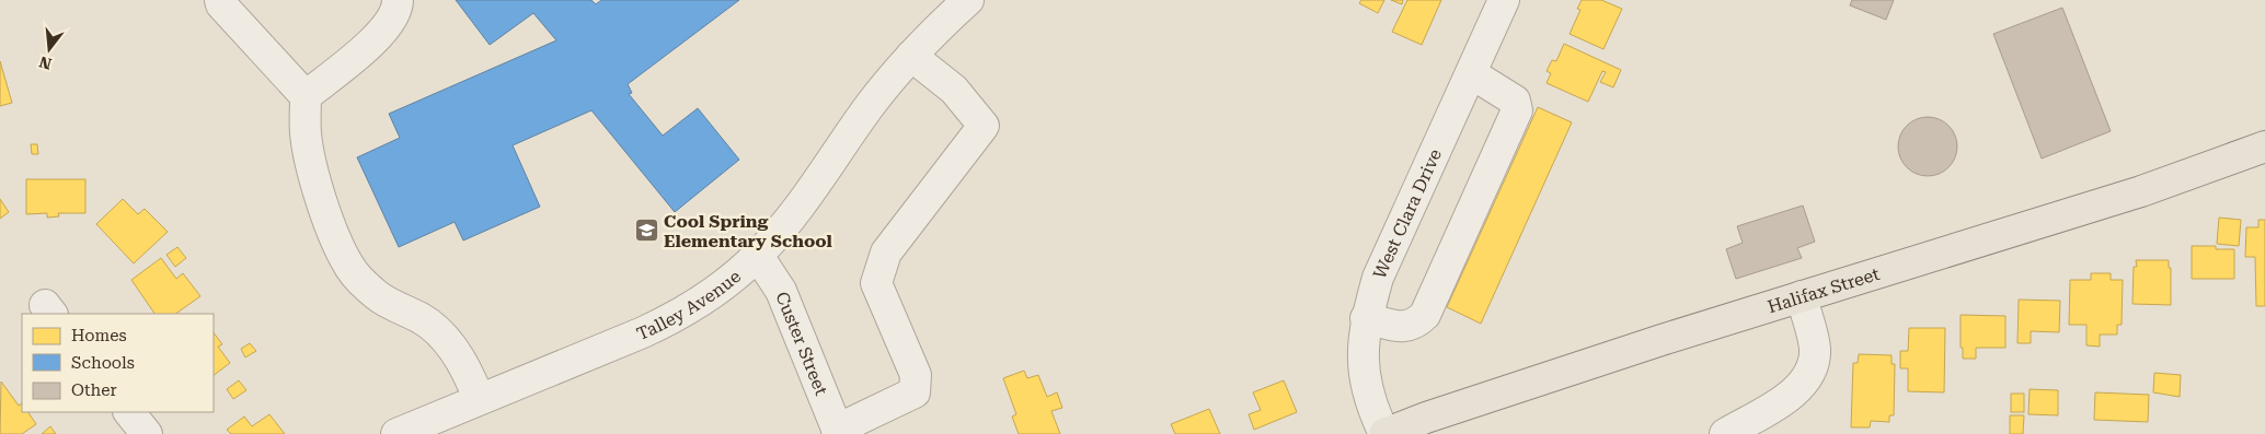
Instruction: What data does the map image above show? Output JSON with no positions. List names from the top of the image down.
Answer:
{
  "streets": {
    "main road": ["Halifax Street"],
    "street": ["West Clara Drive", "Talley Avenue", "Custer Street"]
  },
  "crossings": [
    ["West Clara Drive", "Halifax Street"],
    ["Talley Avenue", "Custer Street"]
  ],
  "places": {
    "school or university": ["Cool Spring Elementary School"]
  },
  "legend": ["Homes", "Schools", "Other"],
  "north": "bottom"
}
